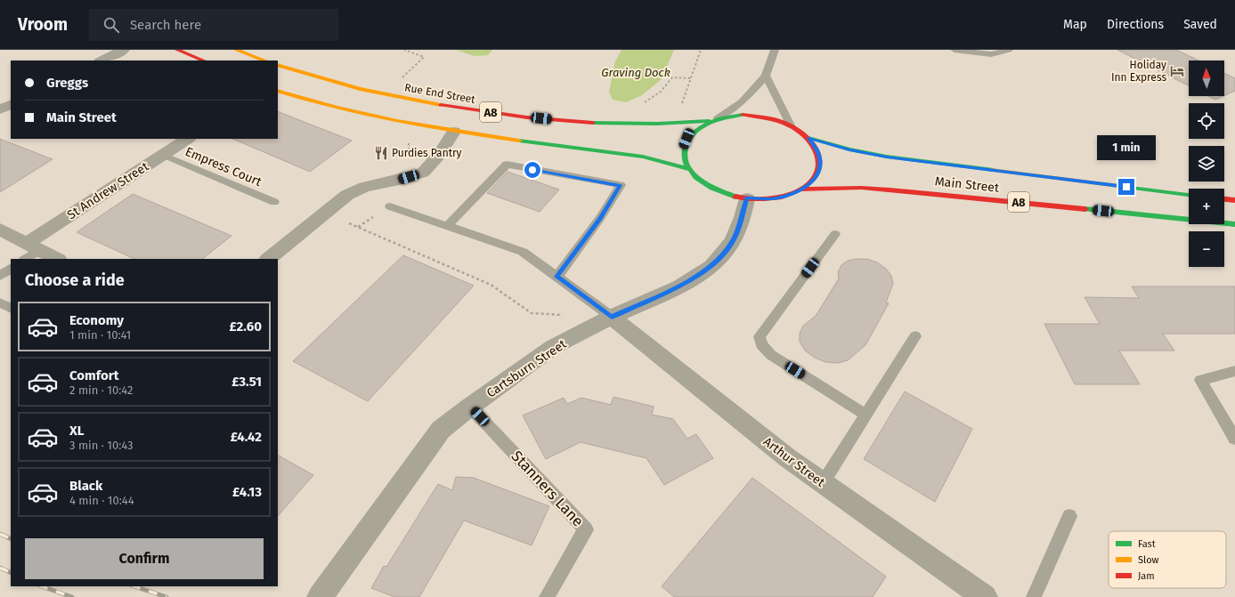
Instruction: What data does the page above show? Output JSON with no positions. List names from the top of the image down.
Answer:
{
  "streets": {
    "highway": ["Rue End Street", "A8", "Main Street"],
    "street": ["St Andrew Street", "Cartsburn Street", "Arthur Street"],
    "lane": ["Empress Court", "Stanners Lane"]
  },
  "crossings": [
    ["Rue End Street", "A8"],
    ["Rue End Street", "Main Street"],
    ["Rue End Street", "Cartsburn Street"],
    ["A8", "Main Street"],
    ["A8", "Cartsburn Street"],
    ["Empress Court", "St Andrew Street"],
    ["Main Street", "Cartsburn Street"],
    ["Cartsburn Street", "Arthur Street"],
    ["Cartsburn Street", "Stanners Lane"]
  ],
  "water": ["Graving Dock"],
  "places": {
    "hotel": ["Holiday Inn Express"],
    "restaurant": ["Purdies Pantry"]
  },
  "legend": ["Fast", "Slow", "Jam"],
  "north": "top",
  "page": {
    "header": "Vroom",
    "search": "Search here",
    "nav": ["Map", "Directions", "Saved"],
    "map_buttons": ["+", "−"],
    "banner": ["Greggs", "Main Street"],
    "bubble": "1 min",
    "heading": "Choose a ride",
    "list": [
      {
        "name": "Economy",
        "note": "1 min · 10:41",
        "value": "£2.60"
      },
      {
        "name": "Comfort",
        "note": "2 min · 10:42",
        "value": "£3.51"
      },
      {
        "name": "XL",
        "note": "3 min · 10:43",
        "value": "£4.42"
      },
      {
        "name": "Black",
        "note": "4 min · 10:44",
        "value": "£4.13"
      }
    ],
    "buttons": "Confirm"
  }
}
